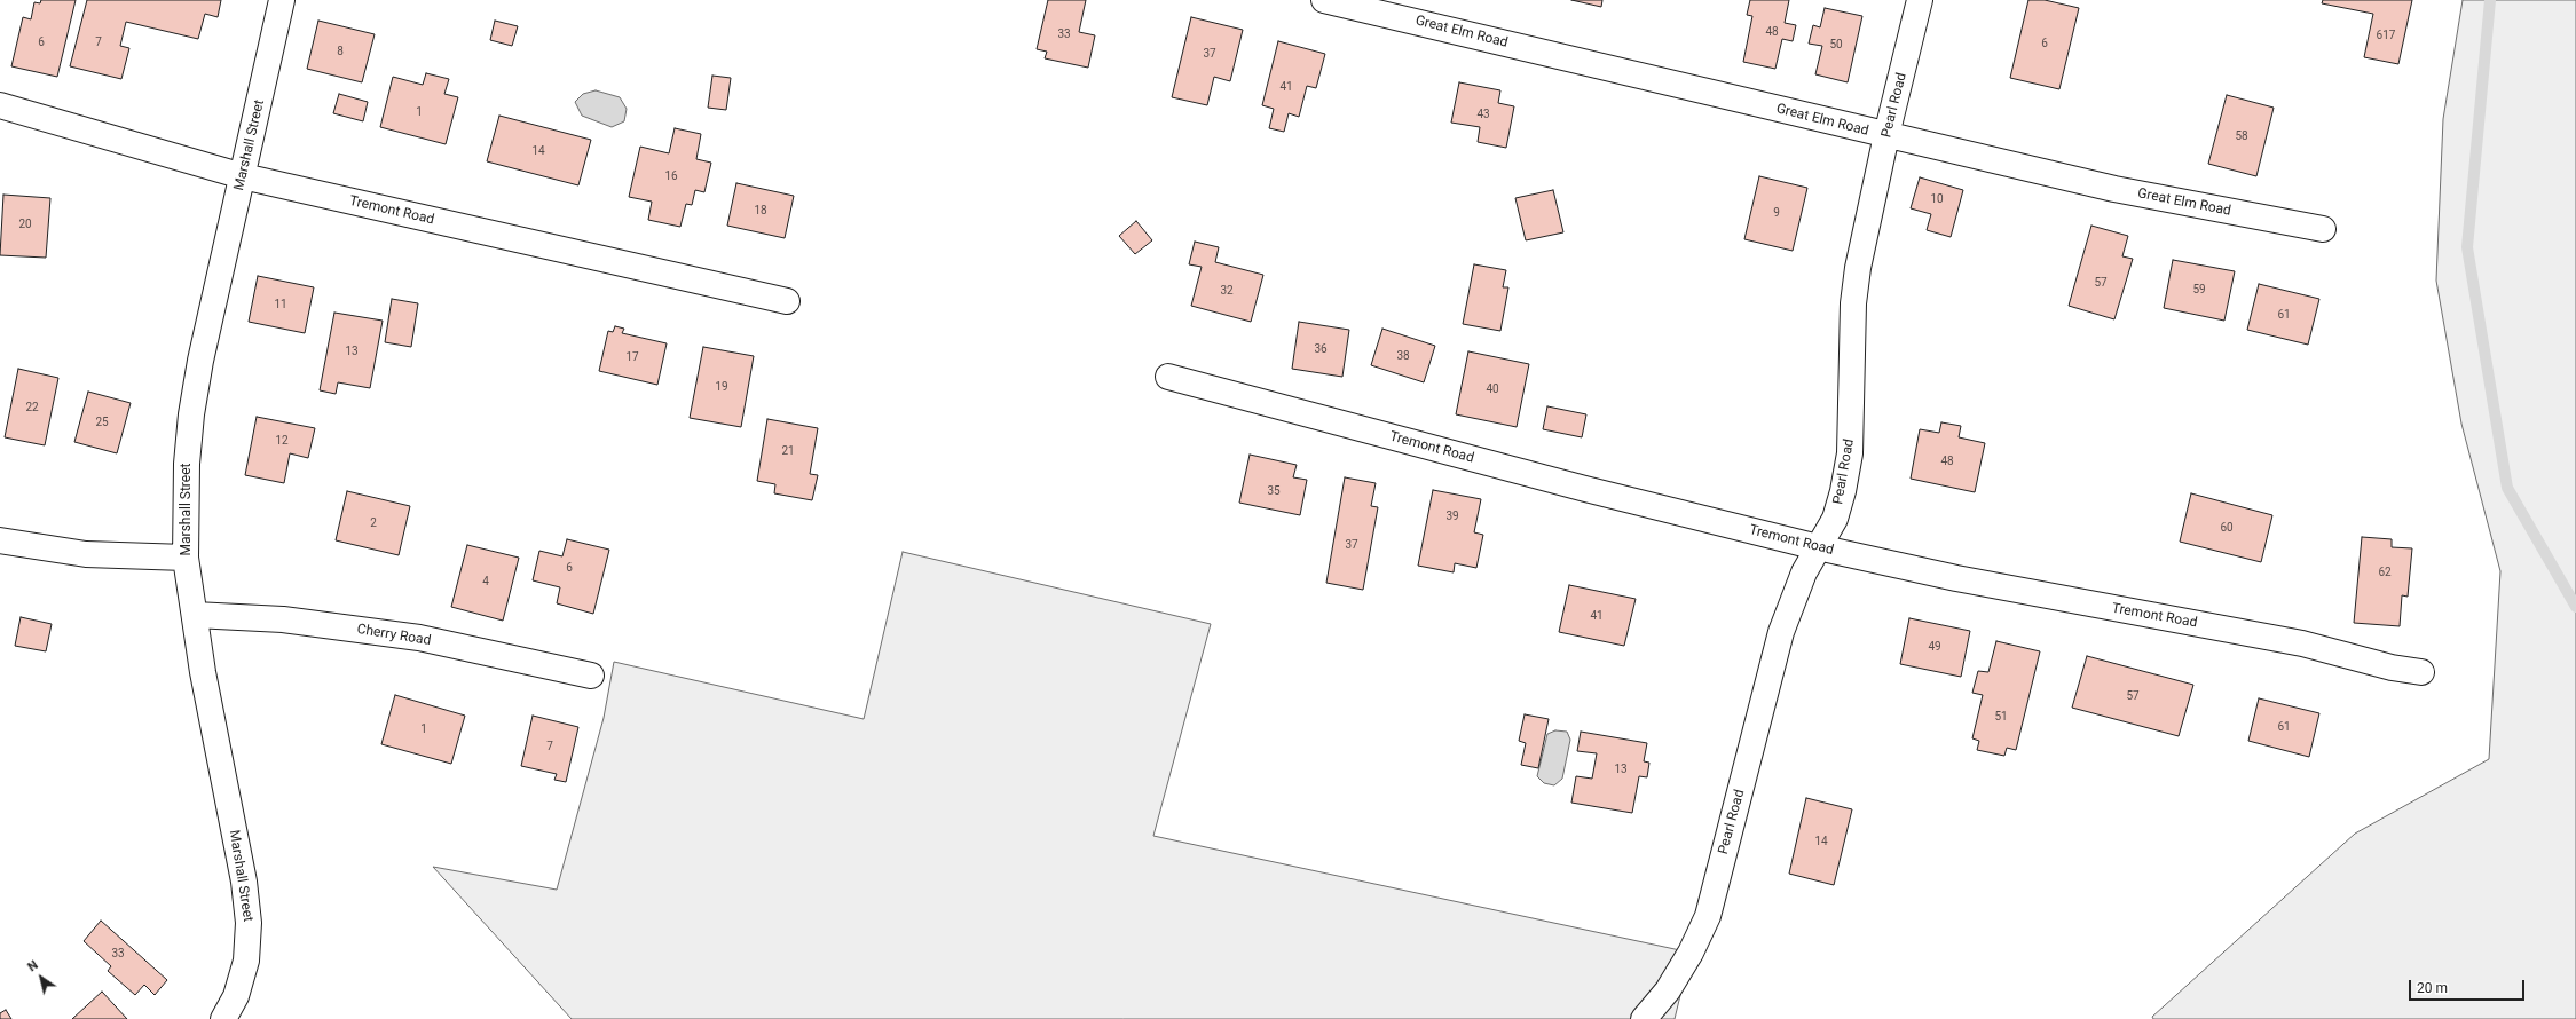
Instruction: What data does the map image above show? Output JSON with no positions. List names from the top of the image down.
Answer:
{
  "streets": {
    "street": [
      "Great Elm Road",
      "Pearl Road",
      "Marshall Street",
      "Tremont Road",
      "Cherry Road"
    ]
  },
  "crossings": [
    ["Great Elm Road", "Pearl Road"],
    ["Pearl Road", "Tremont Road"],
    ["Marshall Street", "Tremont Road"],
    ["Marshall Street", "Cherry Road"]
  ],
  "house_numbers": [
    "48",
    "33",
    "617",
    "6",
    "7",
    "6",
    "50",
    "8",
    "37",
    "41",
    "1",
    "43",
    "58",
    "14",
    "16",
    "10",
    "18",
    "9",
    "20",
    "57",
    "59",
    "32",
    "11",
    "61",
    "36",
    "13",
    "38",
    "17",
    "19",
    "40",
    "22",
    "25",
    "12",
    "21",
    "48",
    "35",
    "39",
    "2",
    "60",
    "37",
    "6",
    "62",
    "4",
    "41",
    "49",
    "57",
    "51",
    "61",
    "1",
    "7",
    "13",
    "14",
    "33"
  ],
  "scale_bar": "20 m",
  "north": "top left"
}
